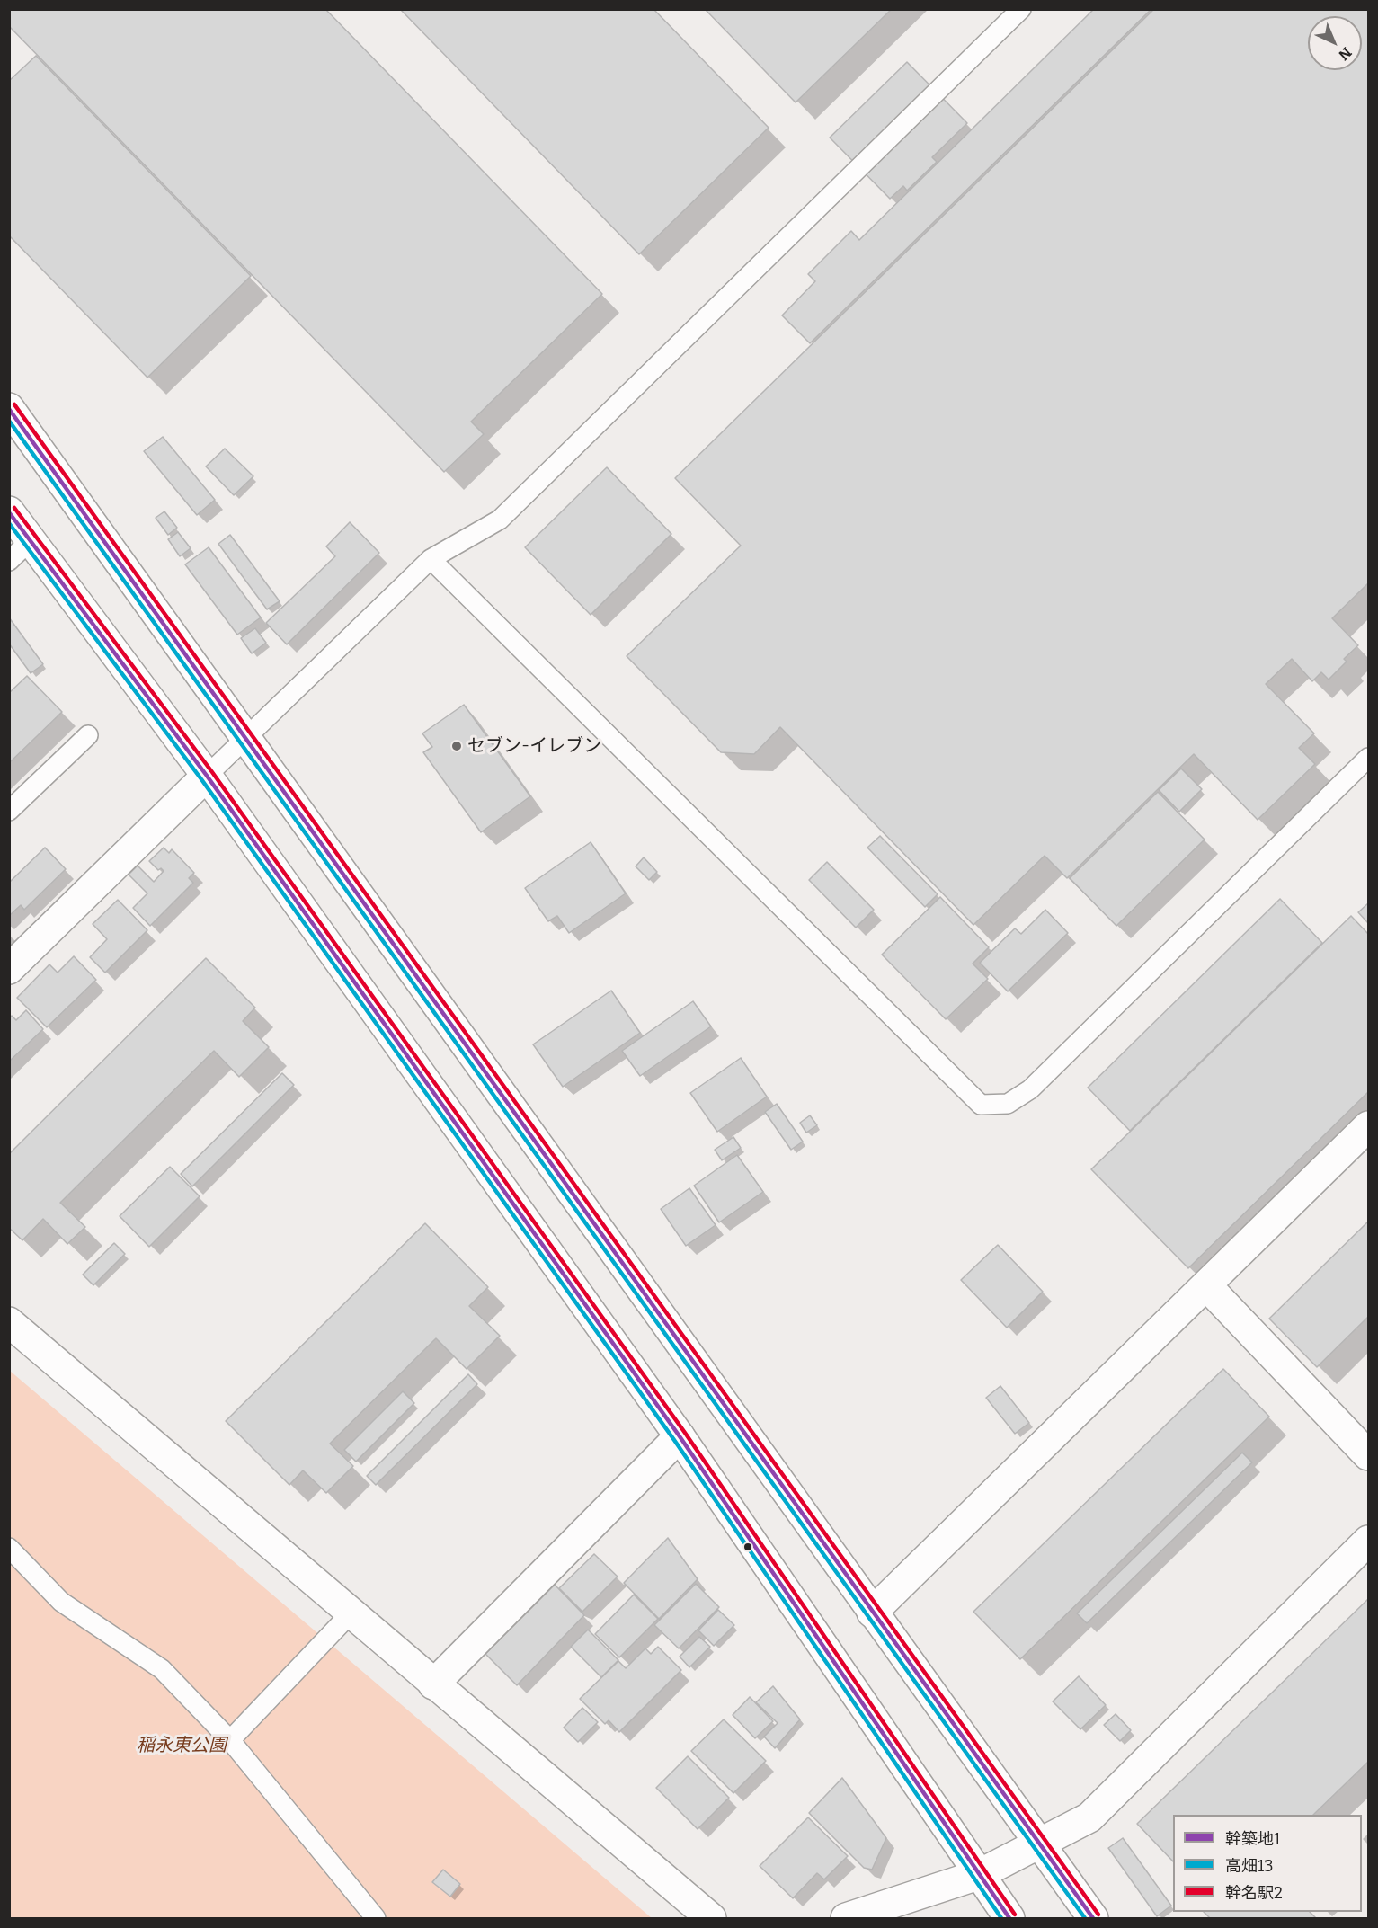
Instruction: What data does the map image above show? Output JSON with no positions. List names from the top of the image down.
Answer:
{
  "parks": ["稲永東公園"],
  "places": ["セブン-イレブン"],
  "lines": ["transit line 幹名駅2", "transit line 幹築地1", "transit line 高畑13"],
  "legend": ["幹築地1", "高畑13", "幹名駅2"],
  "north": "bottom right"
}
